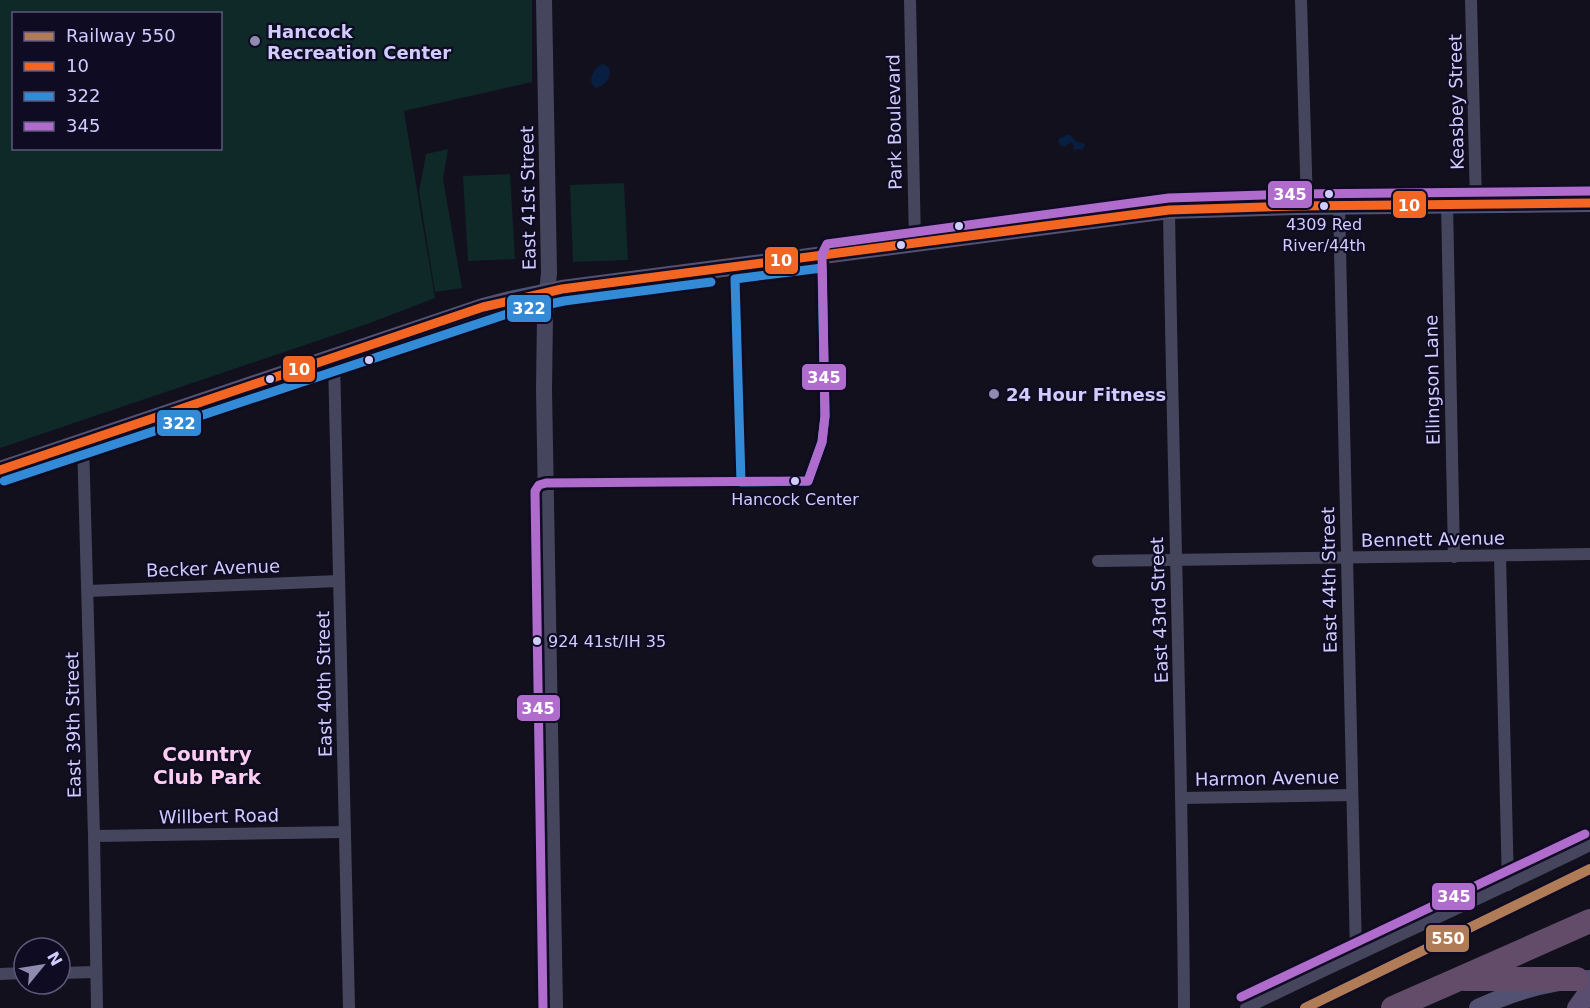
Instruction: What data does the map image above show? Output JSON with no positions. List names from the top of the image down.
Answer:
{
  "streets": {
    "street": [
      "Keasbey Street",
      "Park Boulevard",
      "East 41st Street",
      "Ellingson Lane",
      "Bennett Avenue",
      "Becker Avenue",
      "East 44th Street",
      "East 43rd Street",
      "East 40th Street",
      "East 39th Street",
      "Harmon Avenue",
      "Willbert Road"
    ]
  },
  "crossings": [
    ["Ellingson Lane", "Bennett Avenue"],
    ["Bennett Avenue", "East 44th Street"],
    ["Bennett Avenue", "East 43rd Street"],
    ["Becker Avenue", "East 40th Street"],
    ["Becker Avenue", "East 39th Street"],
    ["East 44th Street", "Harmon Avenue"],
    ["East 43rd Street", "Harmon Avenue"],
    ["East 40th Street", "Willbert Road"],
    ["East 39th Street", "Willbert Road"]
  ],
  "districts": ["Country Club Park"],
  "places": [
    "Hancock Recreation Center",
    "4309 Red River/44th",
    "24 Hour Fitness",
    "Hancock Center",
    "924 41st/IH 35"
  ],
  "lines": [
    "transit line 345",
    "transit line 10",
    "transit line 322",
    "rail line 550"
  ],
  "legend": [
    "Railway 550",
    "10",
    "322",
    "345"
  ],
  "north": "top right"
}
